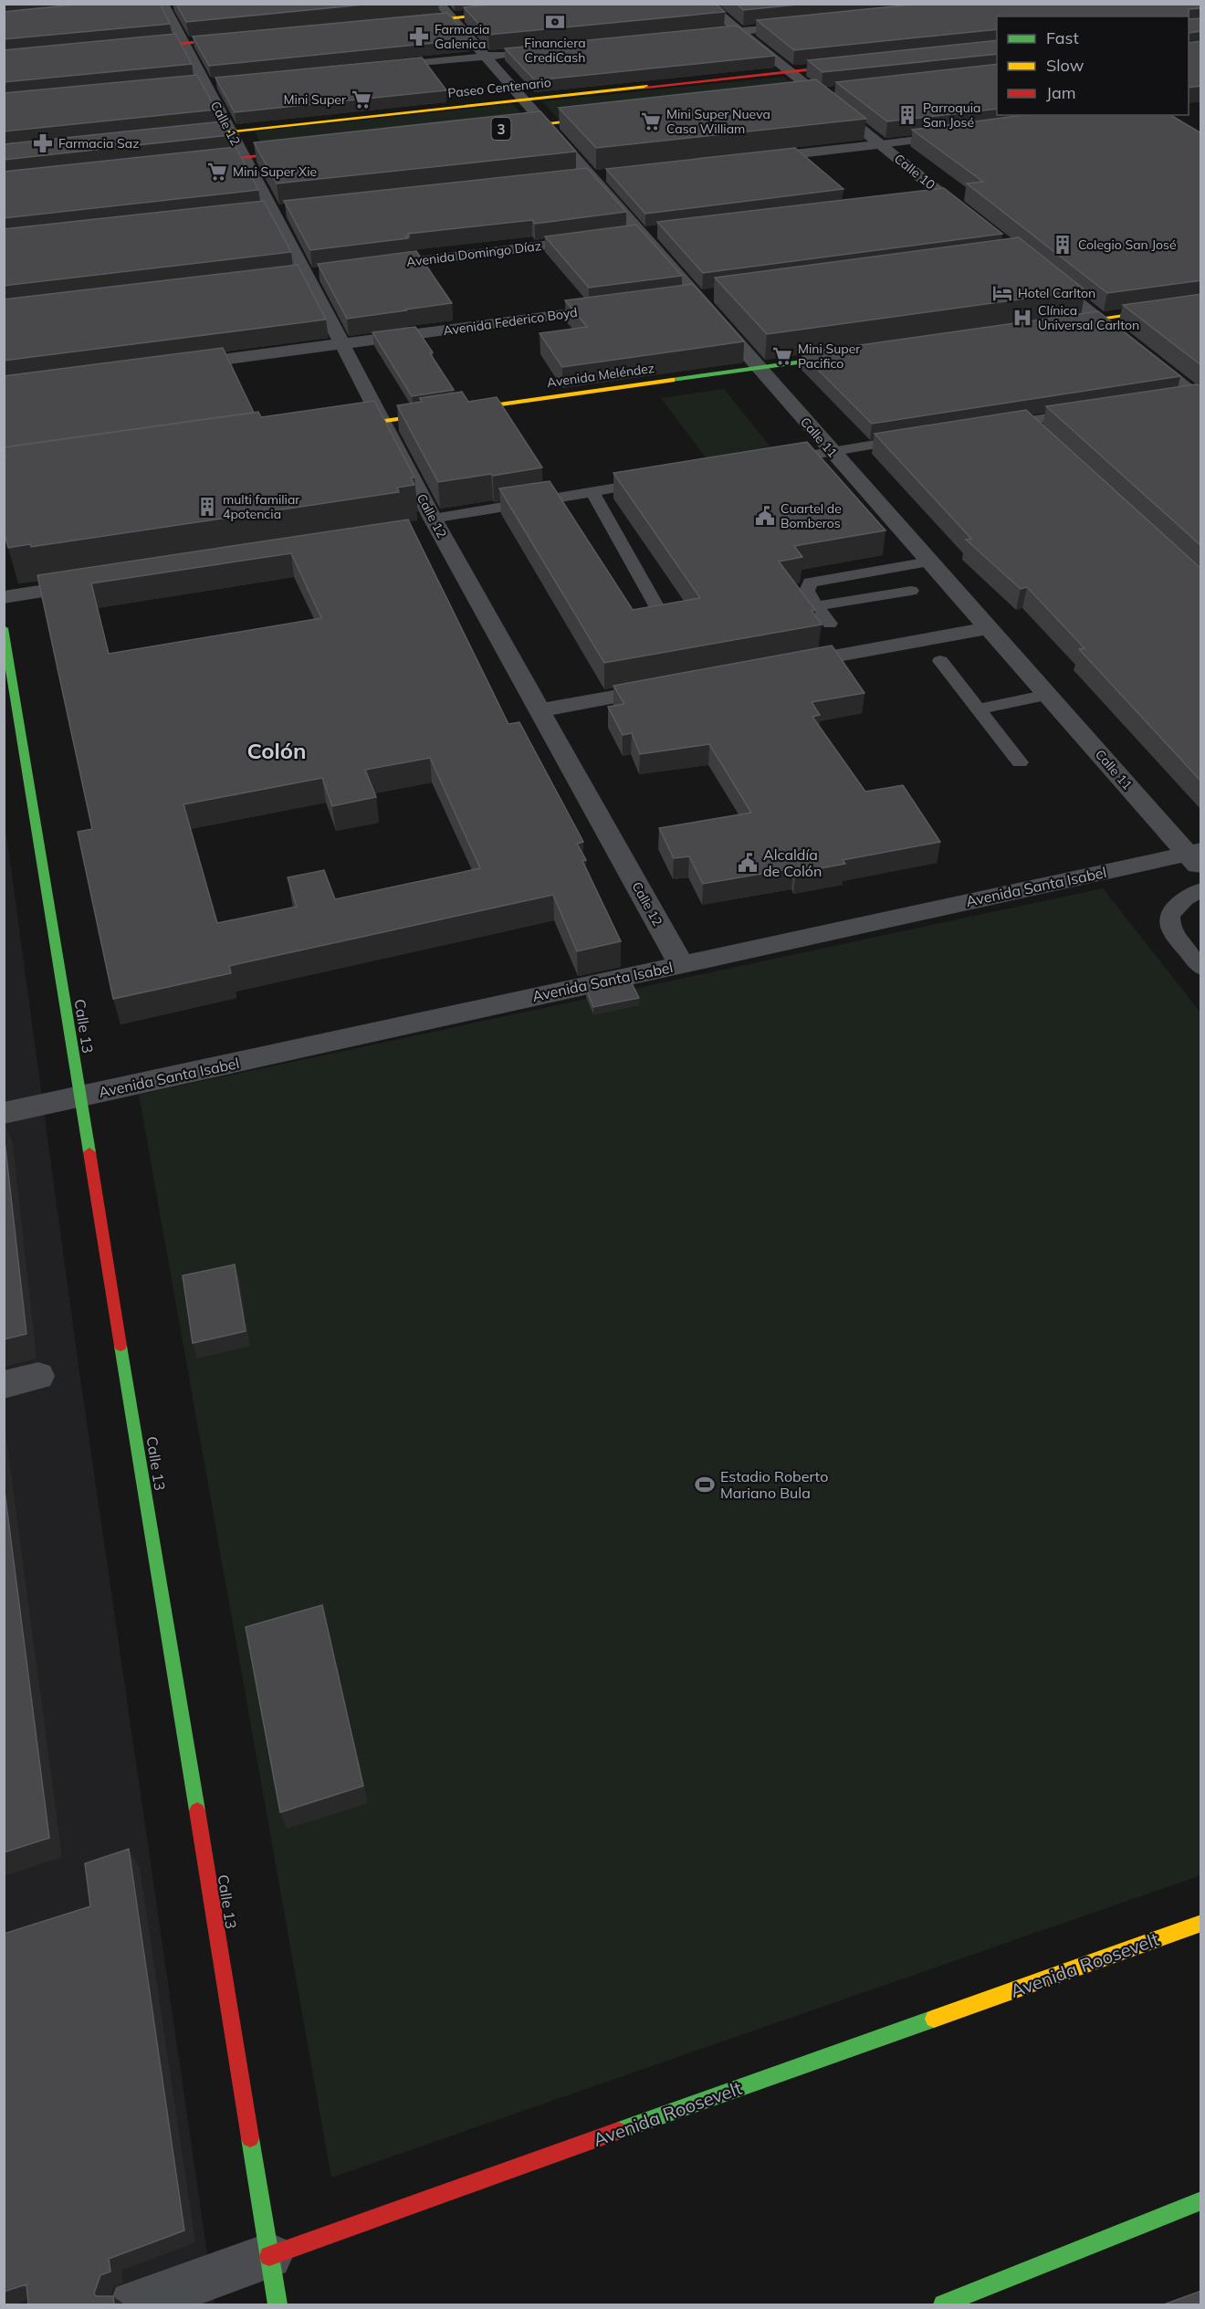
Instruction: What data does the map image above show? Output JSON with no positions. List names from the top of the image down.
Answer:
{
  "streets": {
    "main road": [
      "Paseo Centenario",
      "3",
      "Avenida Meléndez",
      "Calle 13",
      "Avenida Roosevelt"
    ],
    "street": [
      "Calle 12",
      "Calle 10",
      "Avenida Domingo Díaz",
      "Avenida Federico Boyd",
      "Calle 11",
      "Avenida Santa Isabel"
    ]
  },
  "crossings": [
    ["Paseo Centenario", "Calle 12"],
    ["Paseo Centenario", "Calle 10"],
    ["Paseo Centenario", "Calle 11"],
    ["Calle 12", "Avenida Federico Boyd"],
    ["Calle 12", "Avenida Meléndez"],
    ["Calle 12", "Avenida Santa Isabel"],
    ["3", "Calle 11"],
    ["Avenida Meléndez", "Calle 11"],
    ["Calle 11", "Avenida Santa Isabel"],
    ["Avenida Santa Isabel", "Calle 13"],
    ["Calle 13", "Avenida Roosevelt"]
  ],
  "districts": ["Colón"],
  "places": {
    "bank": ["Financiera CrediCash"],
    "pharmacy": ["Farmacia Galenica", "Farmacia Saz"],
    "supermarket": [
      "Mini Super",
      "Mini Super Nueva Casa William",
      "Mini Super Xie",
      "Mini Super Pacifico"
    ],
    "building": ["Parroquia San José", "Colegio San José", "multi familiar 4potencia"],
    "hotel": ["Hotel Carlton"],
    "hospital": ["Clínica Universal Carlton"],
    "public building": ["Cuartel de Bomberos", "Alcaldía de Colón"],
    "sports": ["Estadio Roberto Mariano Bula"]
  },
  "legend": ["Fast", "Slow", "Jam"]
}
